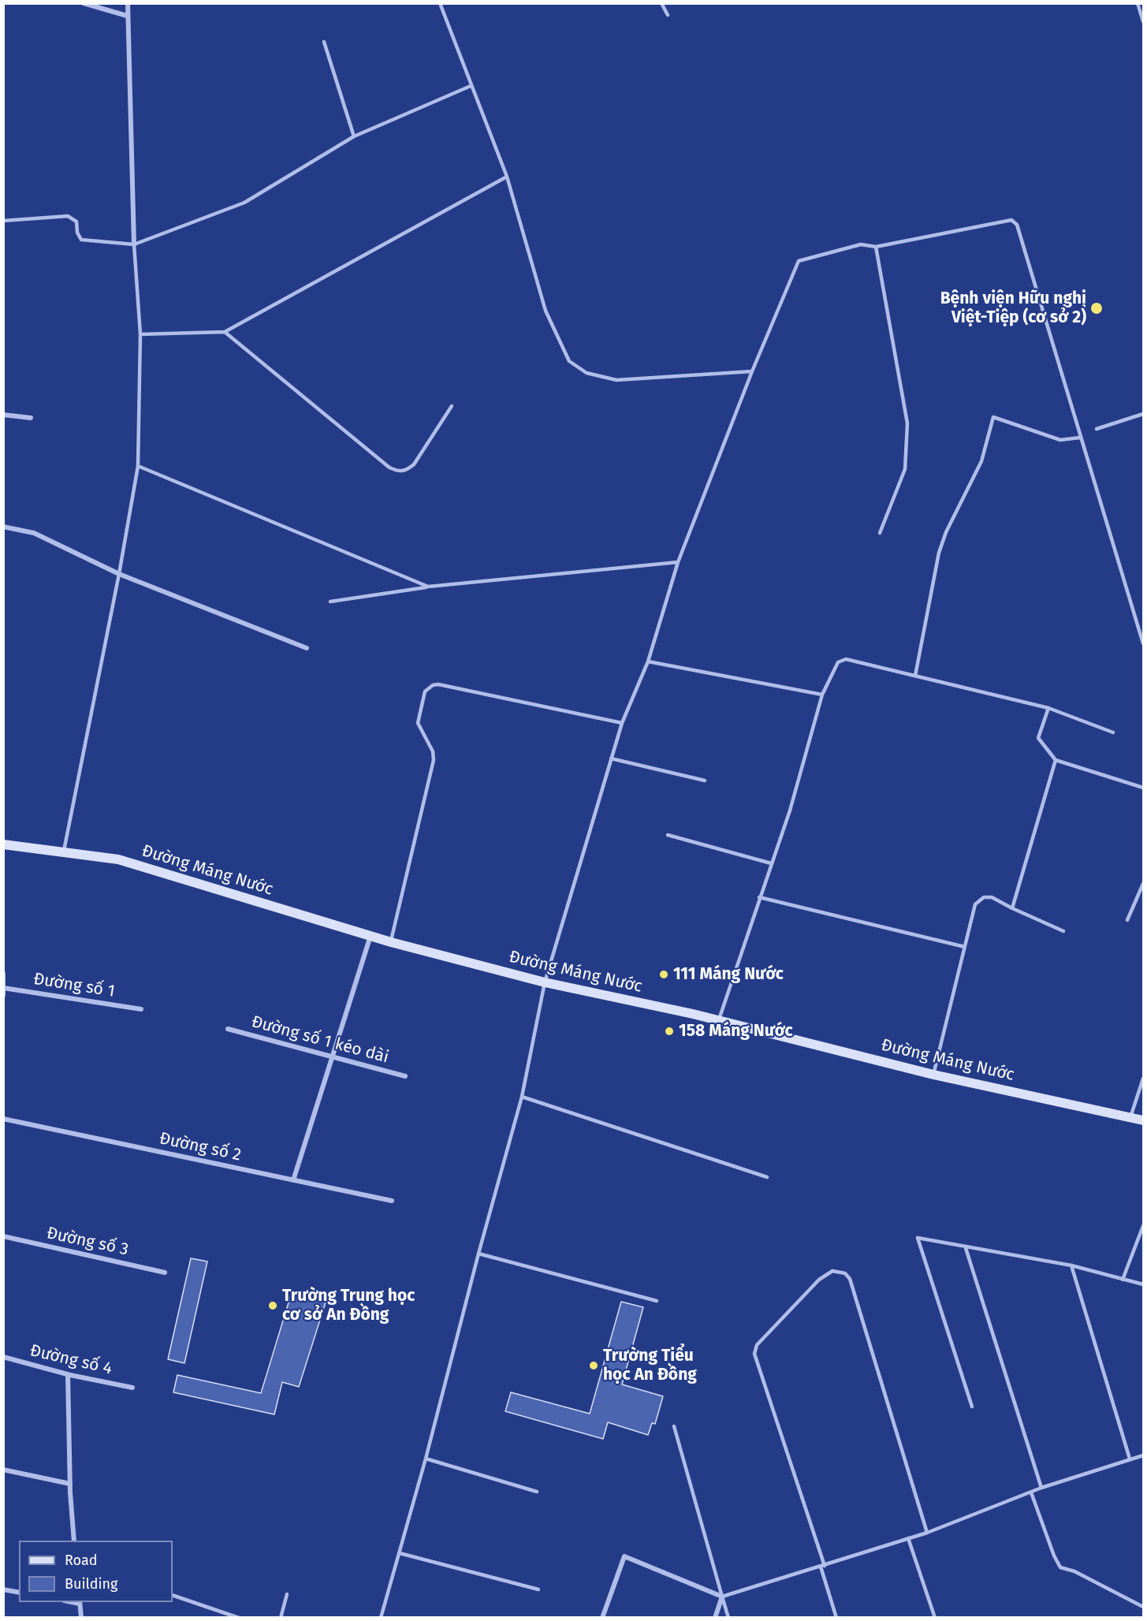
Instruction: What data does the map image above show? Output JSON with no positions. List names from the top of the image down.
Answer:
{
  "streets": {
    "main road": ["Đường Máng Nước"],
    "street": [
      "Đường số 1",
      "Đường số 1 kéo dài",
      "Đường số 2",
      "Đường số 3",
      "Đường số 4"
    ]
  },
  "places": [
    "Bệnh viện Hữu nghị Việt-Tiệp (cơ sở 2)",
    "111 Máng Nước",
    "158 Máng Nước",
    "Trường Trung học cơ sở An Đồng",
    "Trường Tiểu học An Đồng"
  ],
  "legend": ["Road", "Building"]
}
